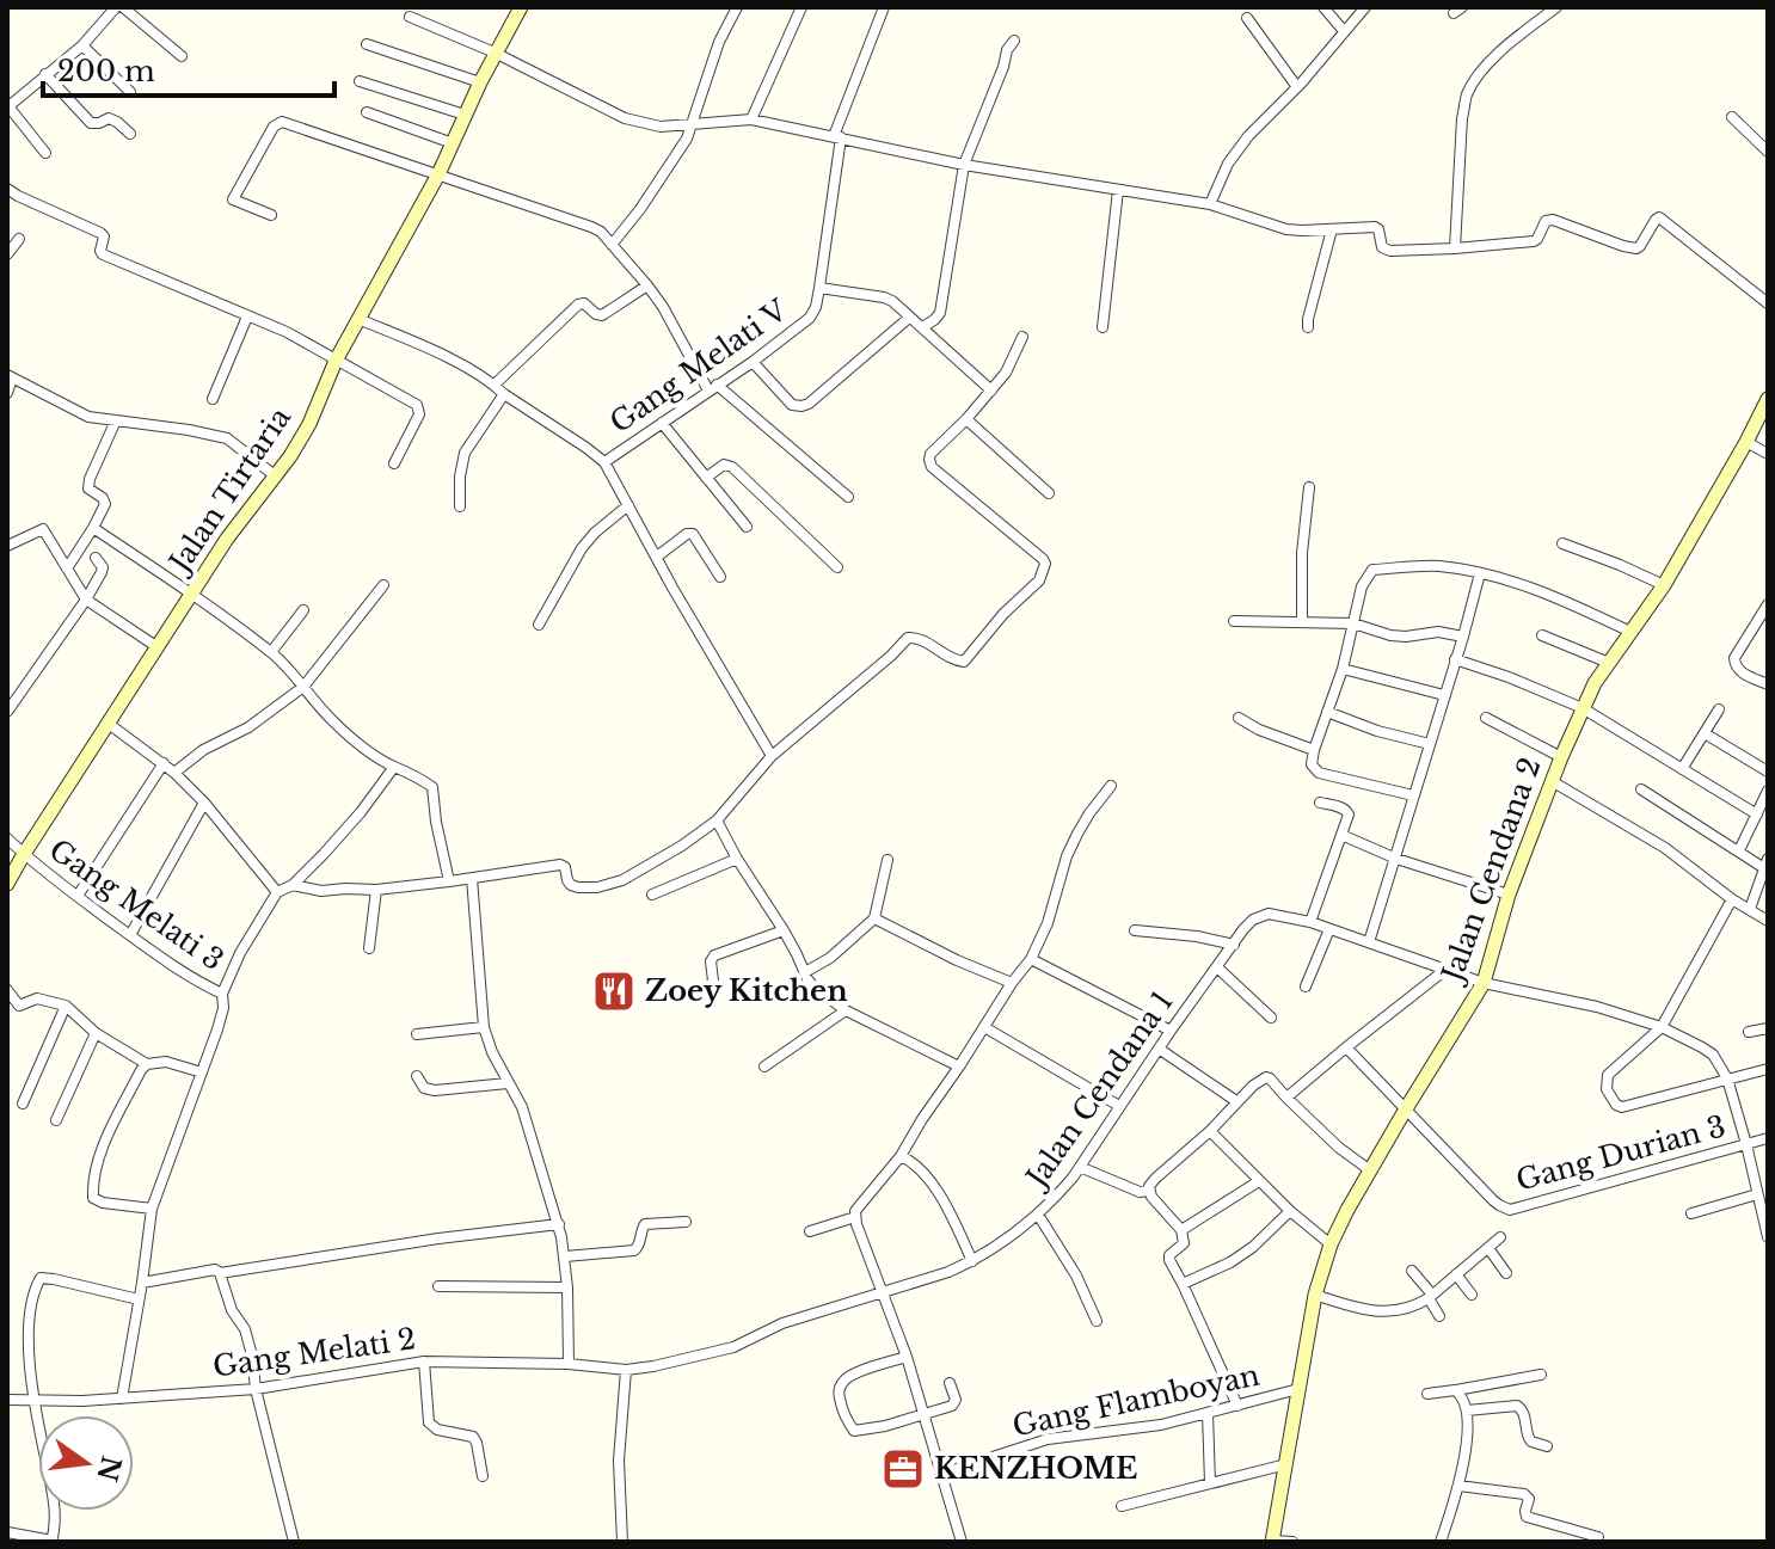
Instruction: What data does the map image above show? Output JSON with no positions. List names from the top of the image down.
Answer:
{
  "streets": {
    "street": [
      "Gang Melati V",
      "Jalan Tirtaria",
      "Jalan Cendana 2",
      "Gang Melati 3",
      "Jalan Cendana 1",
      "Gang Durian 3",
      "Gang Melati 2",
      "Gang Flamboyan"
    ]
  },
  "crossings": [
    ["Gang Melati V", "Jalan Tirtaria"],
    ["Jalan Tirtaria", "Gang Melati 3"],
    ["Jalan Cendana 2", "Jalan Cendana 1"],
    ["Jalan Cendana 2", "Gang Durian 3"],
    ["Jalan Cendana 2", "Gang Flamboyan"],
    ["Jalan Cendana 1", "Gang Melati 2"]
  ],
  "places": {
    "restaurant": ["Zoey Kitchen"],
    "office": ["KENZHOME"]
  },
  "scale_bar": "200 m",
  "north": "right"
}
